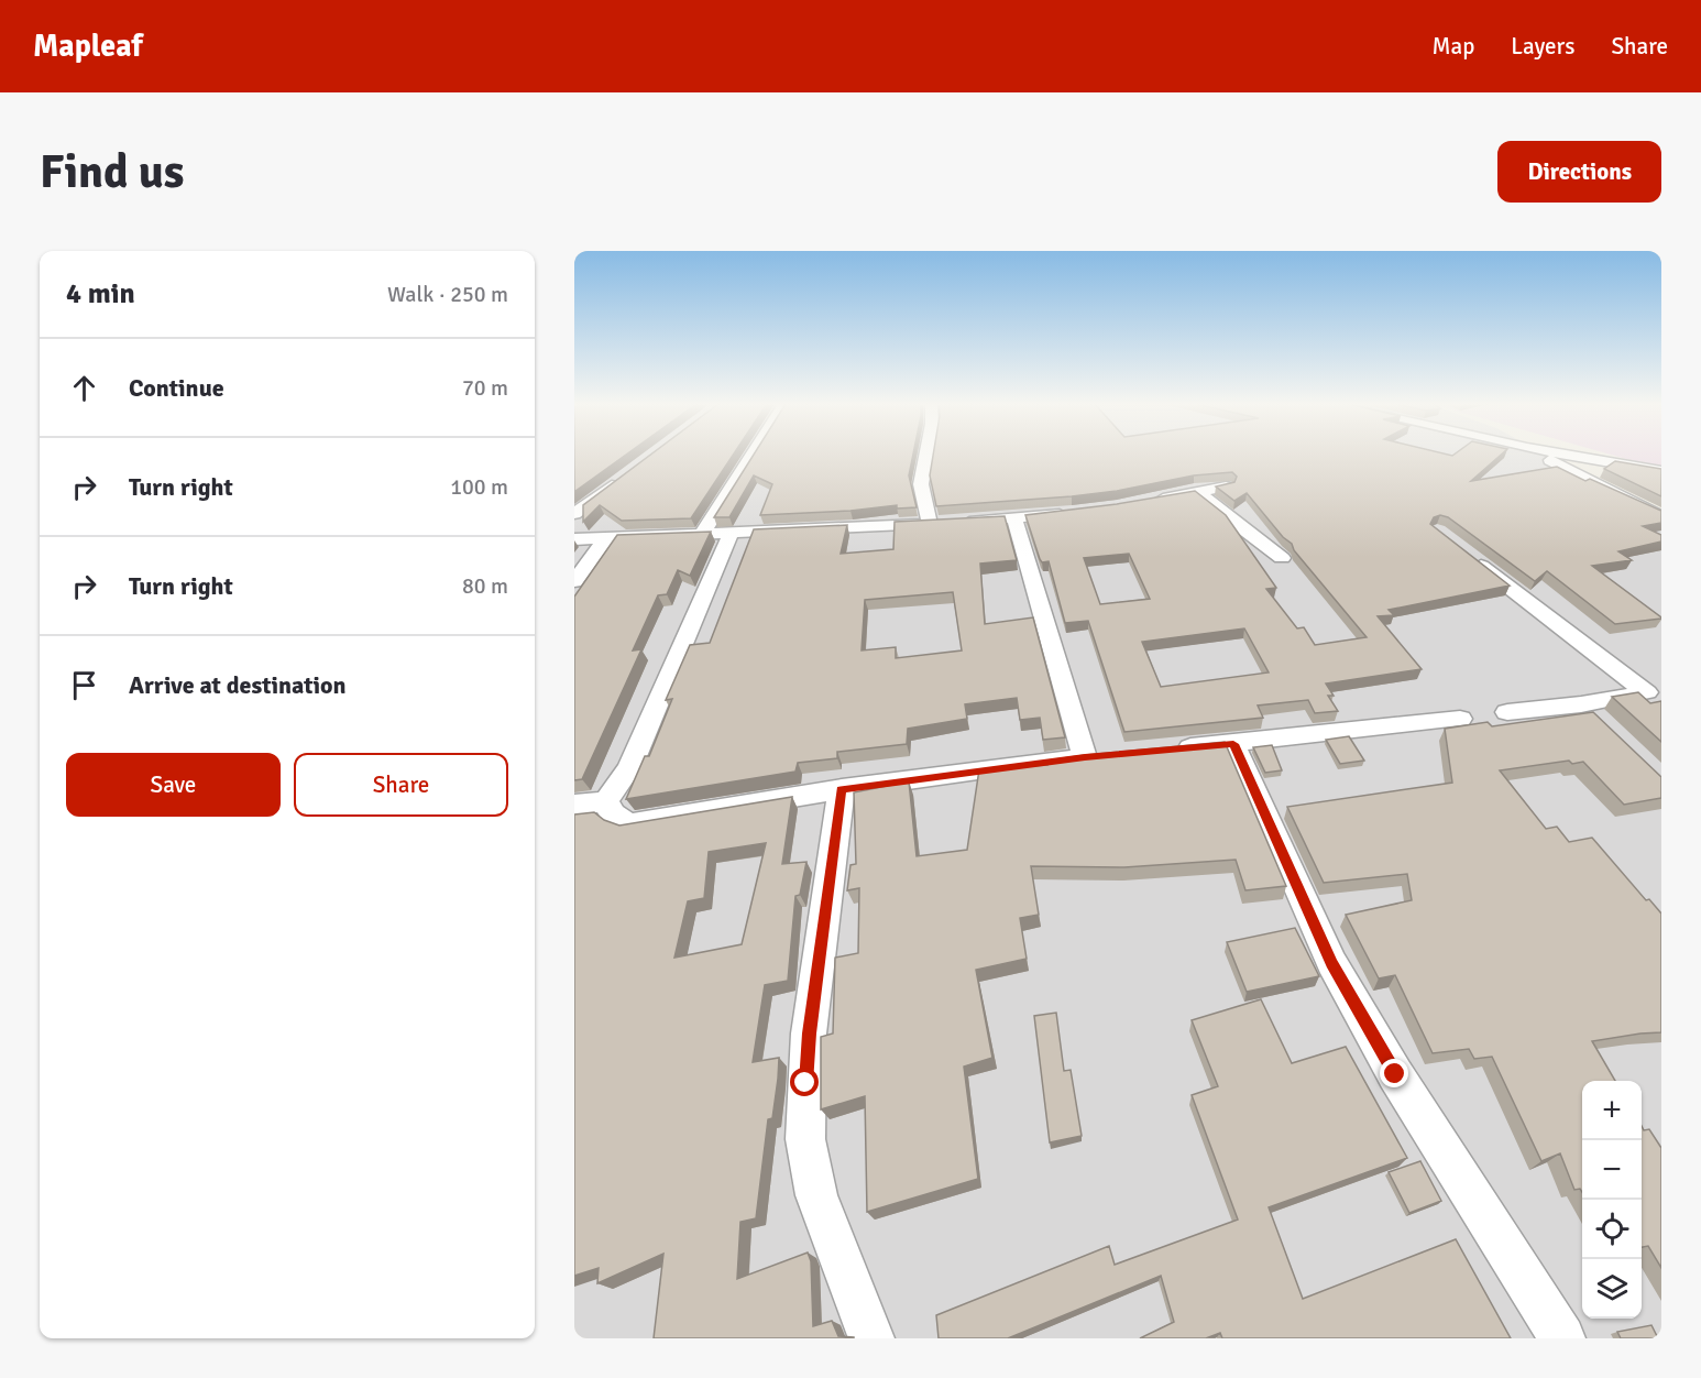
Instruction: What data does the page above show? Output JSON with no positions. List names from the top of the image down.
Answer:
{
  "page": {
    "header": "Mapleaf",
    "nav": ["Map", "Layers", "Share"],
    "buttons": [
      "Directions",
      ["Save", "Share"]
    ],
    "title": "Find us",
    "heading": ["4 min", "Walk · 250 m"],
    "list": [
      ["Continue", "70 m"],
      ["Turn right", "100 m"],
      ["Turn right", "80 m"],
      "Arrive at destination"
    ],
    "map_buttons": ["+", "−"]
  }
}
